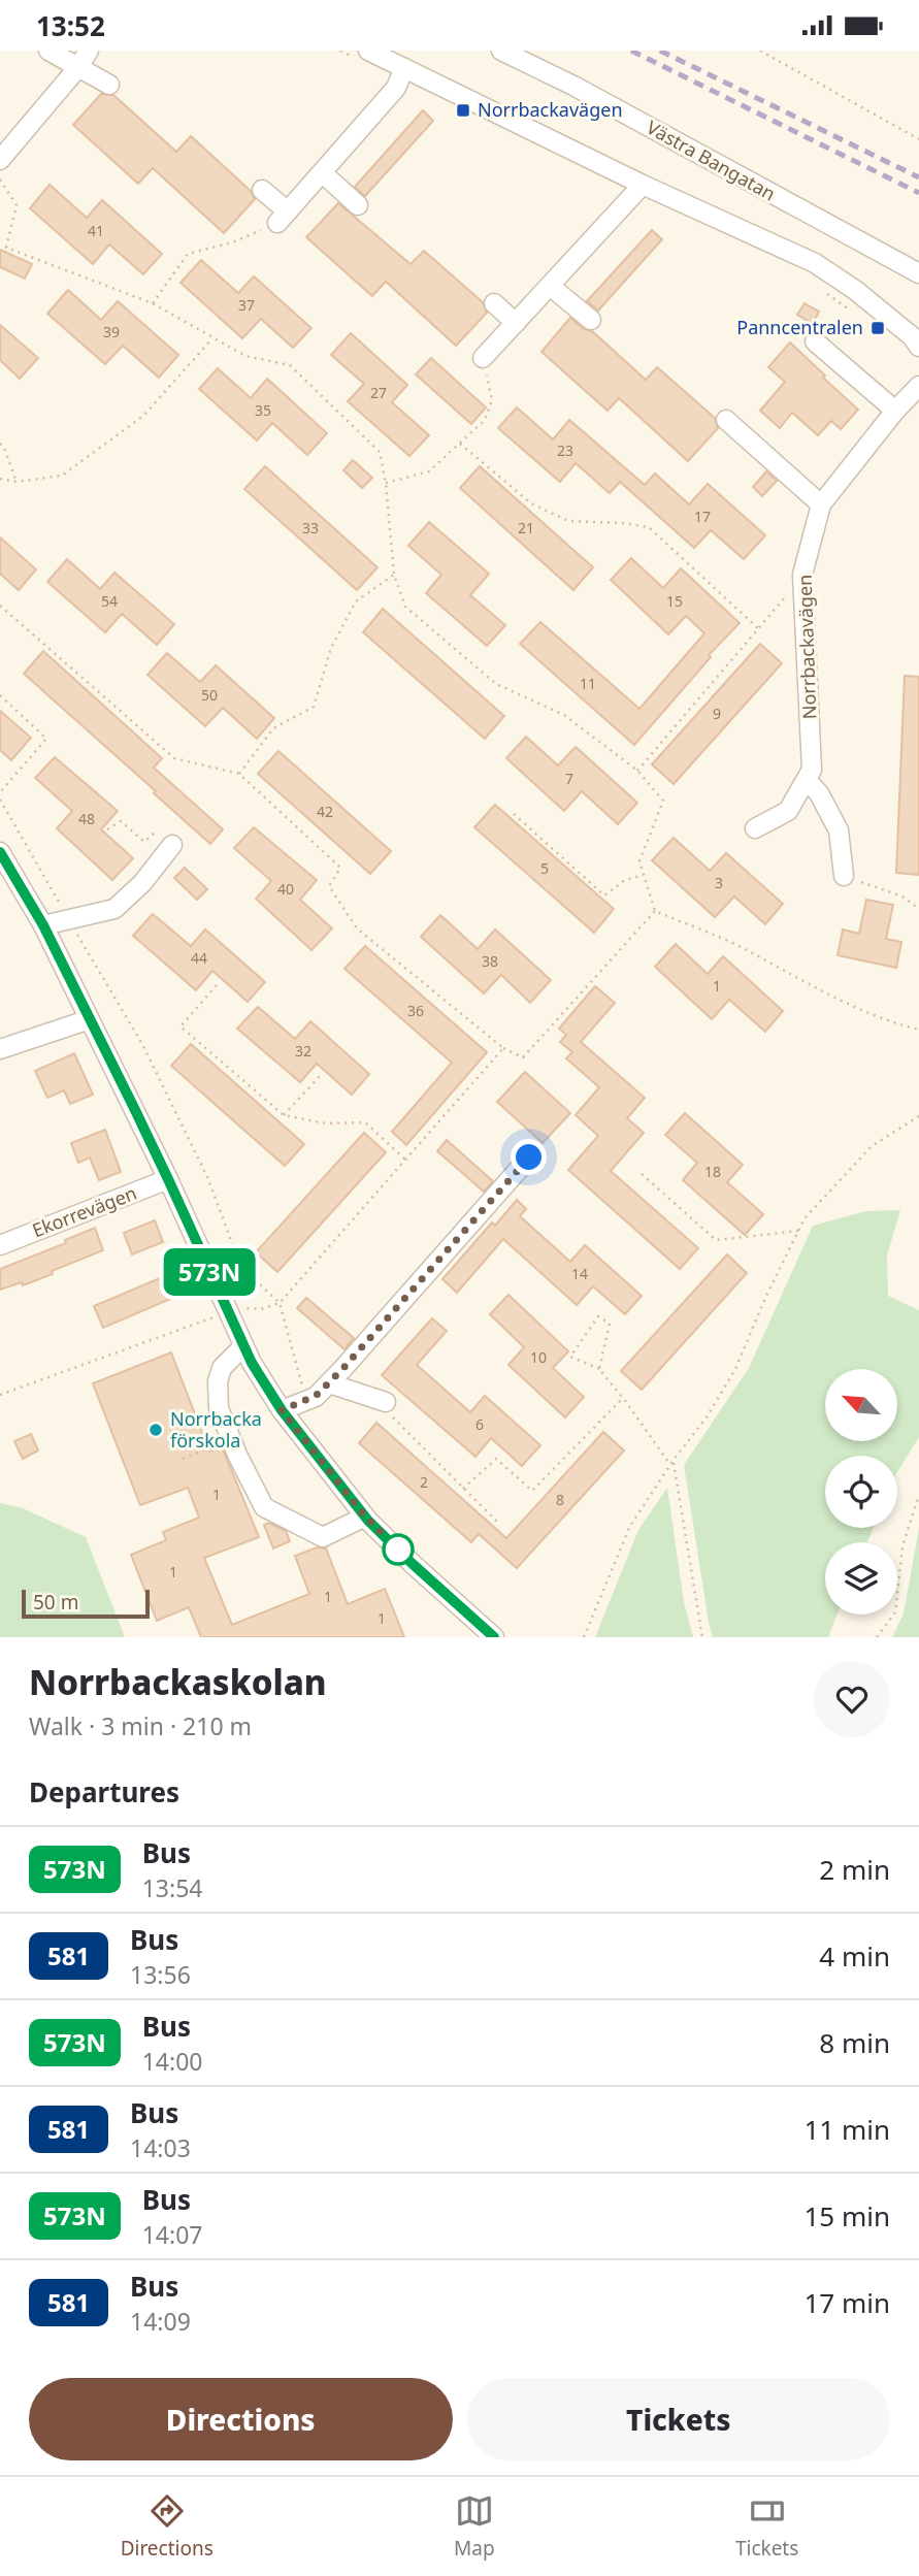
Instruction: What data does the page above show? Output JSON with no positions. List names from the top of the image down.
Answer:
{
  "streets": {
    "street": ["Västra Bangatan", "Norrbackavägen", "Ekorrevägen"]
  },
  "places": {
    "transit": ["Norrbackavägen", "Panncentralen"],
    "other": ["Norrbacka förskola"]
  },
  "lines": ["bus line 573N"],
  "house_numbers": [
    "41",
    "37",
    "39",
    "27",
    "35",
    "23",
    "17",
    "33",
    "21",
    "54",
    "15",
    "11",
    "50",
    "9",
    "7",
    "42",
    "48",
    "5",
    "3",
    "40",
    "44",
    "38",
    "1",
    "36",
    "32",
    "18",
    "14",
    "10",
    "6",
    "2",
    "1",
    "8",
    "1",
    "1",
    "1"
  ],
  "scale_bar": "50 m",
  "north": "top left",
  "page": {
    "status": "13:52",
    "on_map": "573N",
    "scale": "50 m",
    "heading": [
      ["Norrbackaskolan", "Walk · 3 min · 210 m"],
      "Departures"
    ],
    "list": [
      {
        "mark": "573N",
        "name": "Bus",
        "note": "13:54",
        "value": "2 min"
      },
      {
        "mark": "581",
        "name": "Bus",
        "note": "13:56",
        "value": "4 min"
      },
      {
        "mark": "573N",
        "name": "Bus",
        "note": "14:00",
        "value": "8 min"
      },
      {
        "mark": "581",
        "name": "Bus",
        "note": "14:03",
        "value": "11 min"
      },
      {
        "mark": "573N",
        "name": "Bus",
        "note": "14:07",
        "value": "15 min"
      },
      {
        "mark": "581",
        "name": "Bus",
        "note": "14:09",
        "value": "17 min"
      }
    ],
    "buttons": ["Directions", "Tickets"],
    "tabs": ["Directions", "Map", "Tickets"]
  }
}
